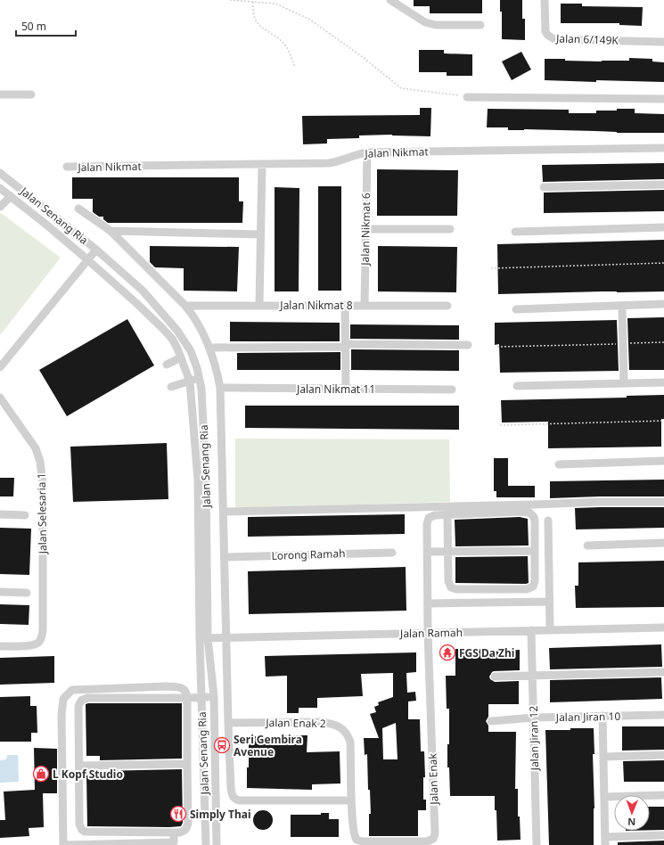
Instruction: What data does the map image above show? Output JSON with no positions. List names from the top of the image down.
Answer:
{
  "streets": {
    "street": [
      "Jalan 6/149K",
      "Jalan Nikmat",
      "Jalan Senang Ria",
      "Jalan Nikmat 6",
      "Jalan Nikmat 8",
      "Jalan Nikmat 11",
      "Jalan Selesaria 1",
      "Lorong Ramah",
      "Jalan Ramah",
      "Jalan Jiran 10",
      "Jalan Enak 2",
      "Jalan Jiran 12",
      "Jalan Enak"
    ]
  },
  "crossings": [
    ["Jalan Nikmat", "Jalan Nikmat 6"],
    ["Jalan Senang Ria", "Jalan Ramah"],
    ["Jalan Nikmat 6", "Jalan Nikmat 8"],
    ["Jalan Ramah", "Jalan Jiran 12"],
    ["Jalan Ramah", "Jalan Enak"],
    ["Jalan Jiran 10", "Jalan Jiran 12"],
    ["Jalan Enak 2", "Jalan Enak"]
  ],
  "places": {
    "temple": ["FGS Da Zhi"],
    "bus stop": ["Seri Gembira Avenue"],
    "shop": ["L Kopf Studio"],
    "restaurant": ["Simply Thai"]
  },
  "scale_bar": "50 m",
  "north": "bottom"
}
